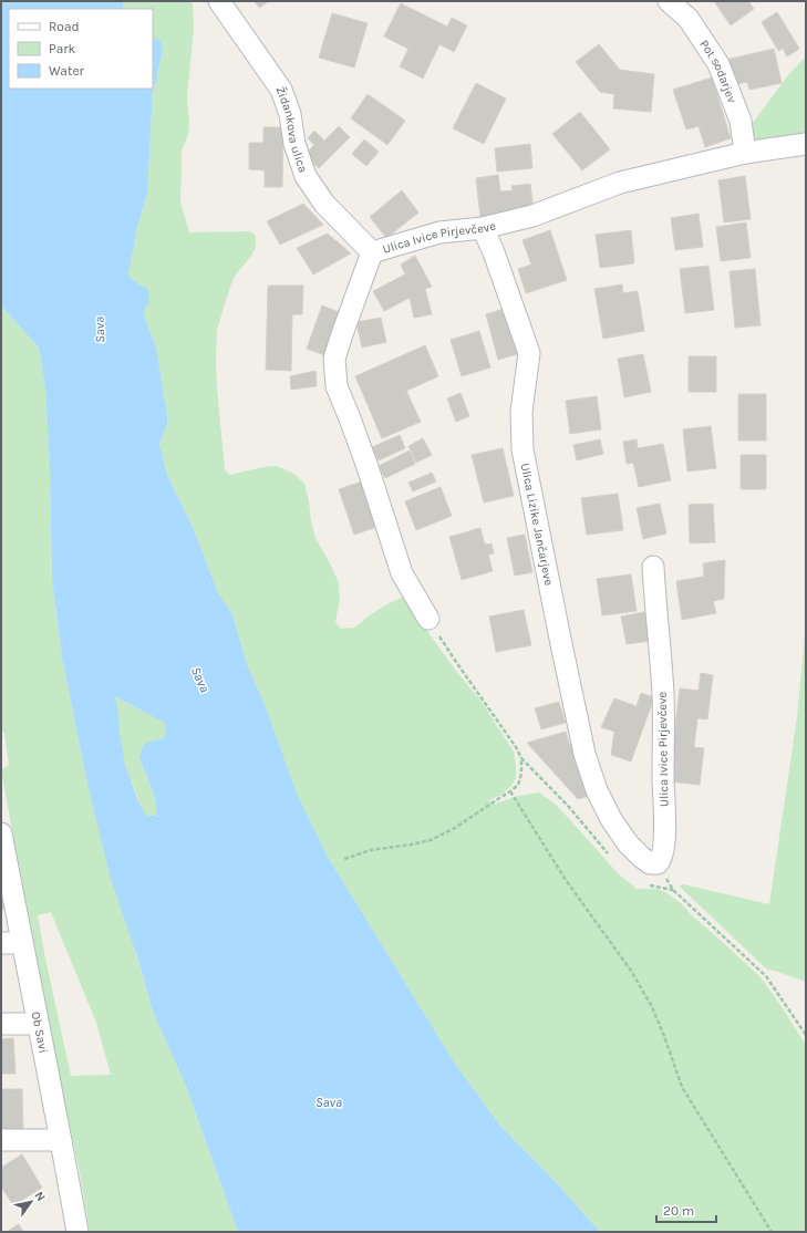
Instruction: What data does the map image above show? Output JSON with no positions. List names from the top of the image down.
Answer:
{
  "streets": {
    "street": [
      "Pot sodarjev",
      "Židankova ulica",
      "Ulica Ivice Pirjevčeve",
      "Ulica Lizike Jančarjeve",
      "Ob Savi"
    ]
  },
  "crossings": [
    ["Pot sodarjev", "Ulica Ivice Pirjevčeve"],
    ["Židankova ulica", "Ulica Ivice Pirjevčeve"],
    ["Ulica Ivice Pirjevčeve", "Ulica Lizike Jančarjeve"]
  ],
  "water": ["Sava"],
  "legend": ["Road", "Park", "Water"],
  "scale_bar": "20 m",
  "north": "top right"
}
